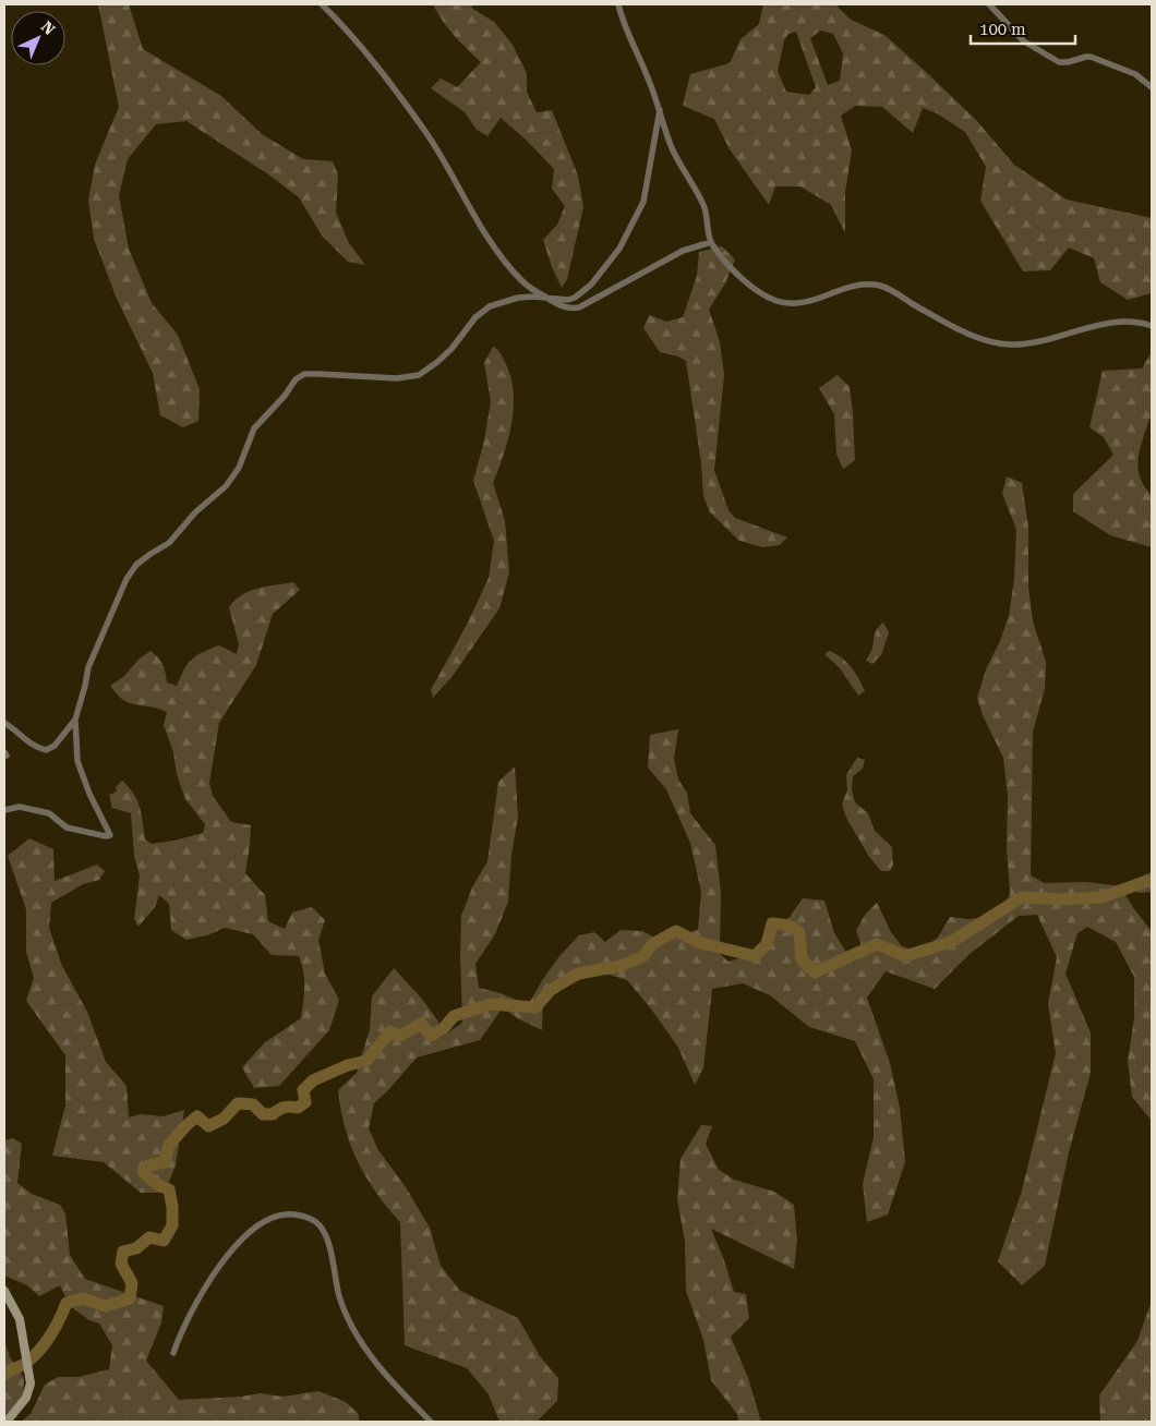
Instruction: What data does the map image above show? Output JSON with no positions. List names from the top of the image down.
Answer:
{
  "scale_bar": "100 m",
  "north": "top right"
}
